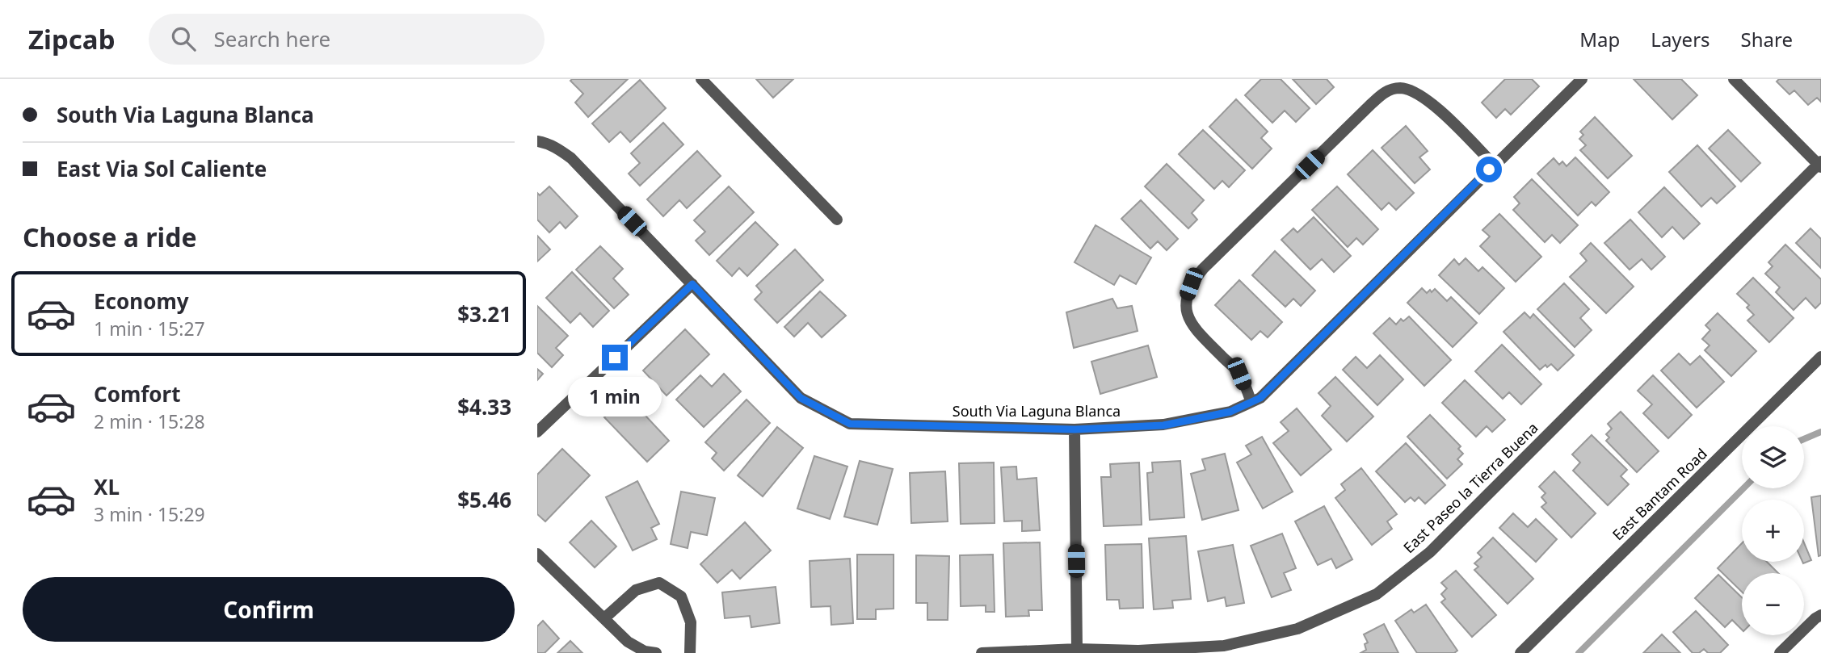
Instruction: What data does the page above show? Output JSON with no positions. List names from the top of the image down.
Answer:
{
  "streets": {
    "street": ["South Via Laguna Blanca", "East Paseo la Tierra Buena", "East Bantam Road"]
  },
  "page": {
    "header": "Zipcab",
    "search": "Search here",
    "nav": ["Map", "Layers", "Share"],
    "banner": ["South Via Laguna Blanca", "East Via Sol Caliente"],
    "heading": "Choose a ride",
    "list": [
      {
        "name": "Economy",
        "note": "1 min · 15:27",
        "value": "$3.21"
      },
      {
        "name": "Comfort",
        "note": "2 min · 15:28",
        "value": "$4.33"
      },
      {
        "name": "XL",
        "note": "3 min · 15:29",
        "value": "$5.46"
      }
    ],
    "bubble": "1 min",
    "map_buttons": ["+", "−"],
    "buttons": "Confirm"
  }
}
